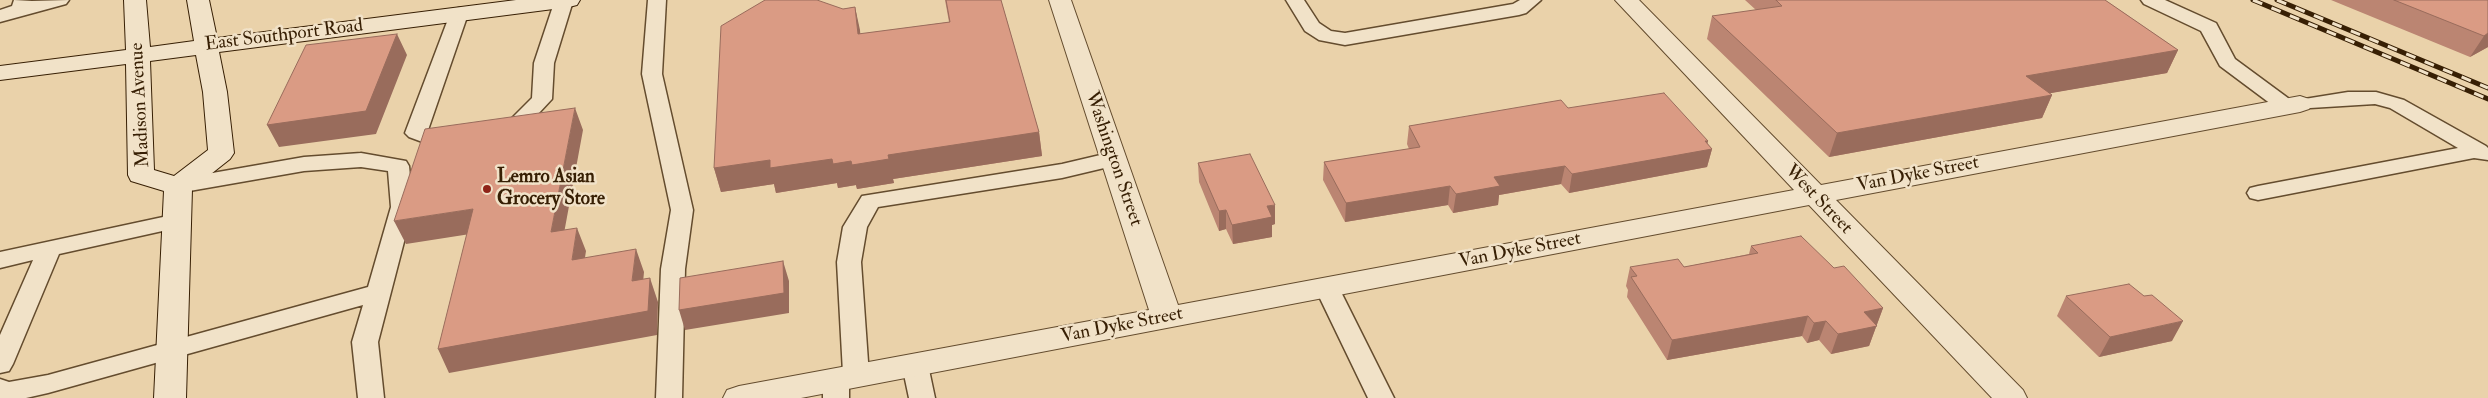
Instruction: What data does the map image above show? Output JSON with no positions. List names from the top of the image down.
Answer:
{
  "streets": {
    "street": [
      "East Southport Road",
      "Madison Avenue",
      "Washington Street",
      "Van Dyke Street",
      "West Street"
    ]
  },
  "crossings": [
    ["East Southport Road", "Madison Avenue"],
    ["Washington Street", "Van Dyke Street"],
    ["Van Dyke Street", "West Street"]
  ],
  "places": ["Lemro Asian Grocery Store"]
}
